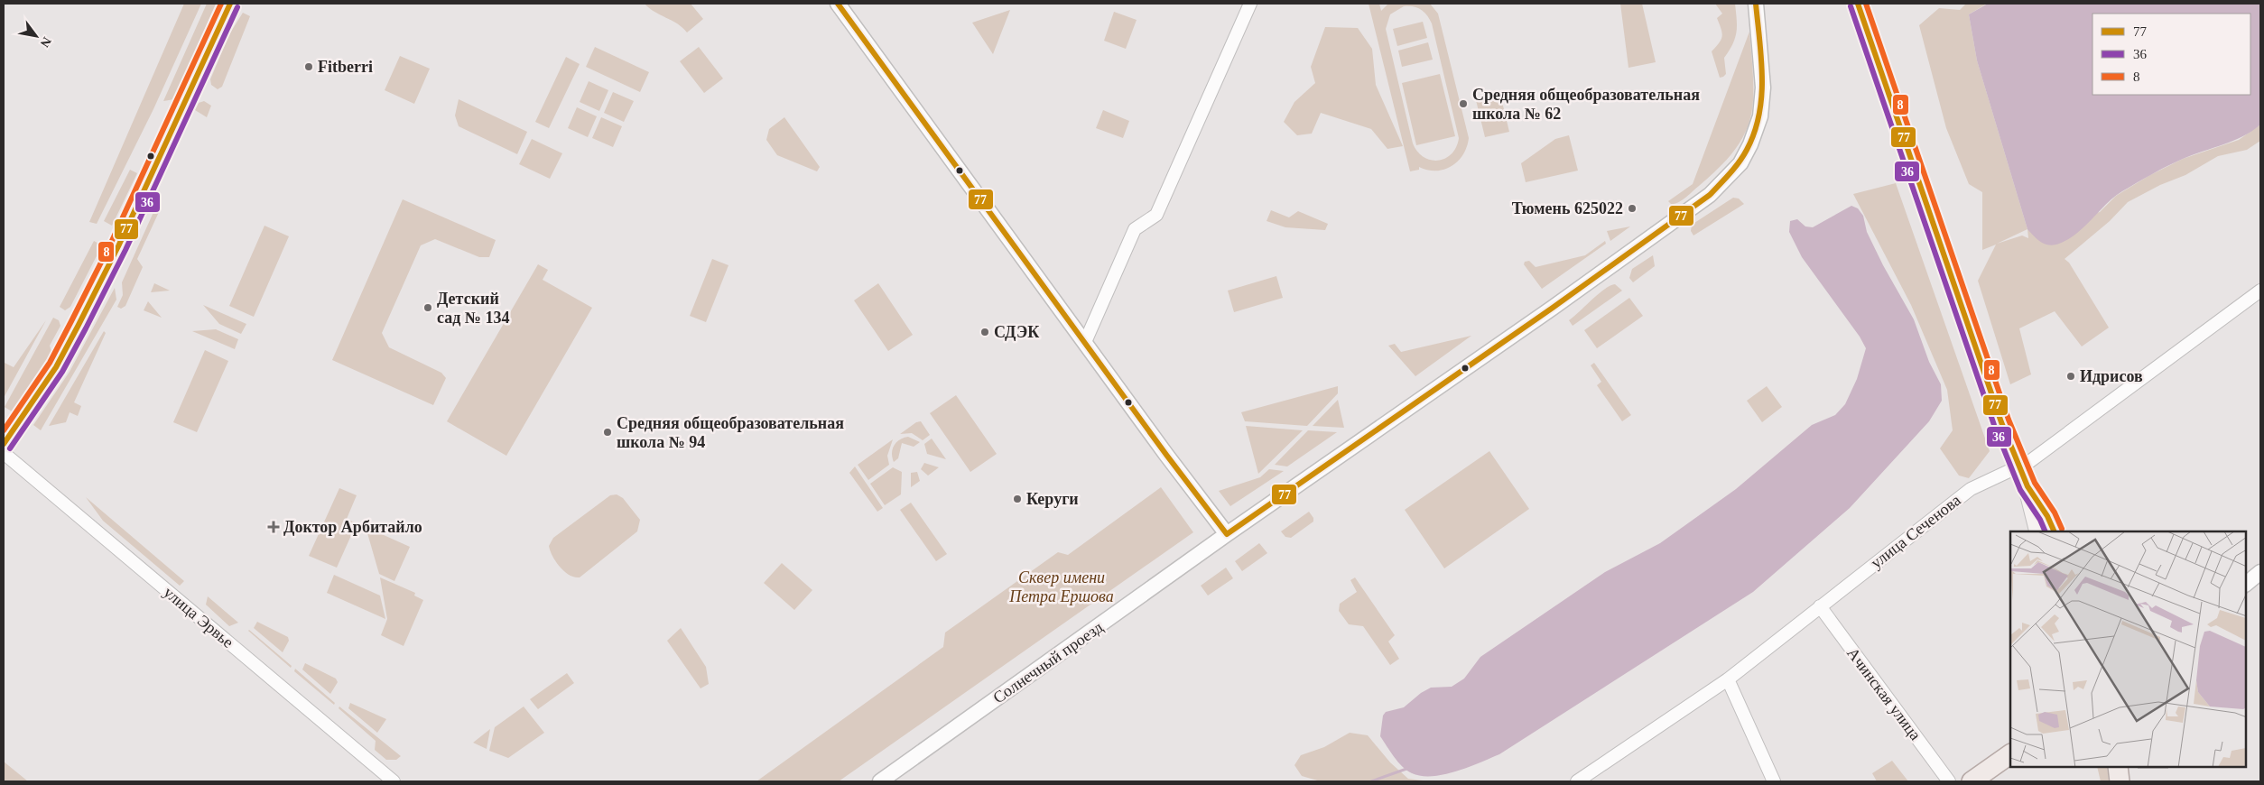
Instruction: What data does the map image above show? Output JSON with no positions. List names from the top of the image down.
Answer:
{
  "streets": {
    "street": [
      "улица Сеченова",
      "улица Эрвье",
      "Солнечный проезд",
      "Ачинская улица"
    ]
  },
  "crossings": [
    ["улица Сеченова", "Ачинская улица"]
  ],
  "parks": ["Сквер имени Петра Ершова"],
  "places": {
    "other": [
      "Fitberri",
      "Средняя общеобразовательная школа № 62",
      "Тюмень 625022",
      "Детский сад № 134",
      "СДЭК",
      "Идрисов",
      "Средняя общеобразовательная школа № 94",
      "Керуги"
    ],
    "health": ["Доктор Арбитайло"]
  },
  "lines": ["transit line 77", "transit line 8", "transit line 36"],
  "legend": ["77", "36", "8"],
  "north": "bottom right"
}
